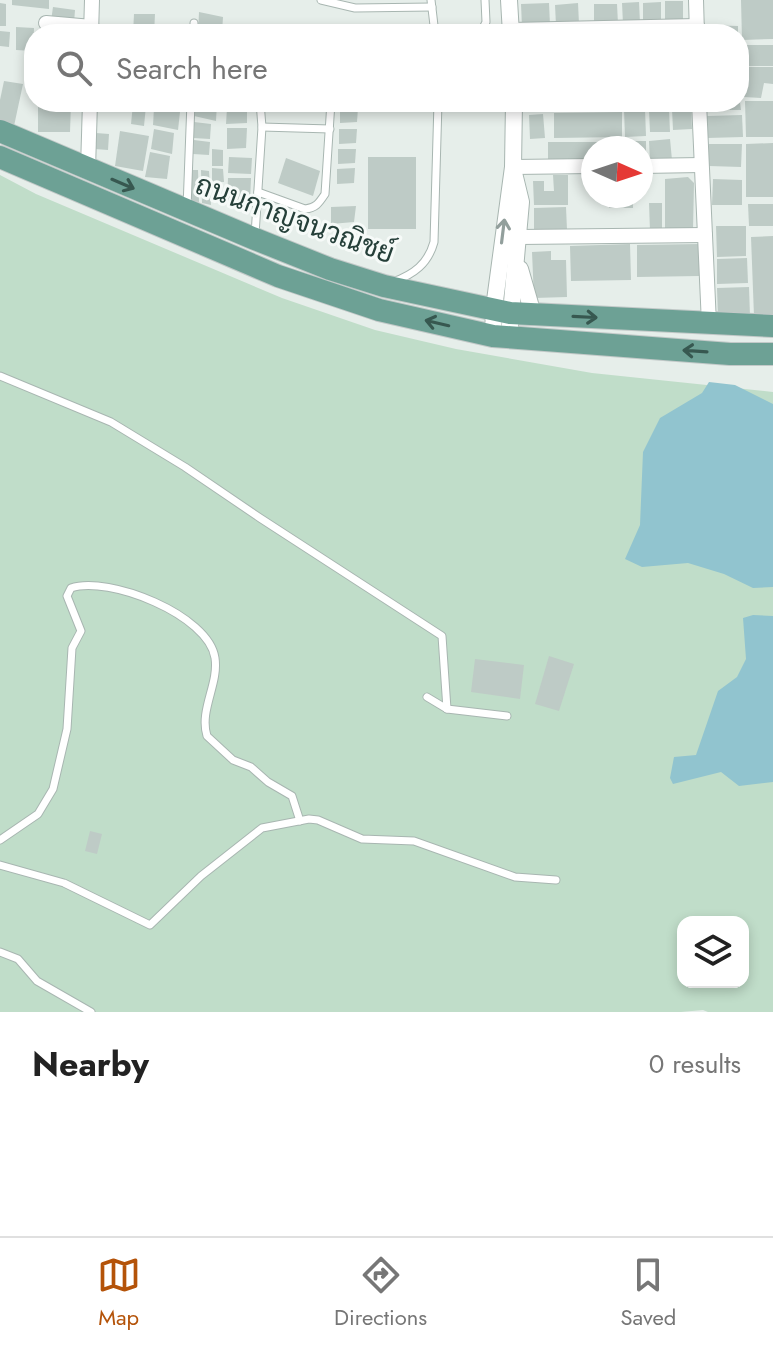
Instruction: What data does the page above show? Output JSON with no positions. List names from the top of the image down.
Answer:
{
  "streets": {
    "main road": ["ถนนกาญจนวณิชย์"]
  },
  "north": "right",
  "page": {
    "search": "Search here",
    "heading": ["Nearby", "0 results"],
    "nav": ["Map", "Directions", "Saved"]
  }
}
